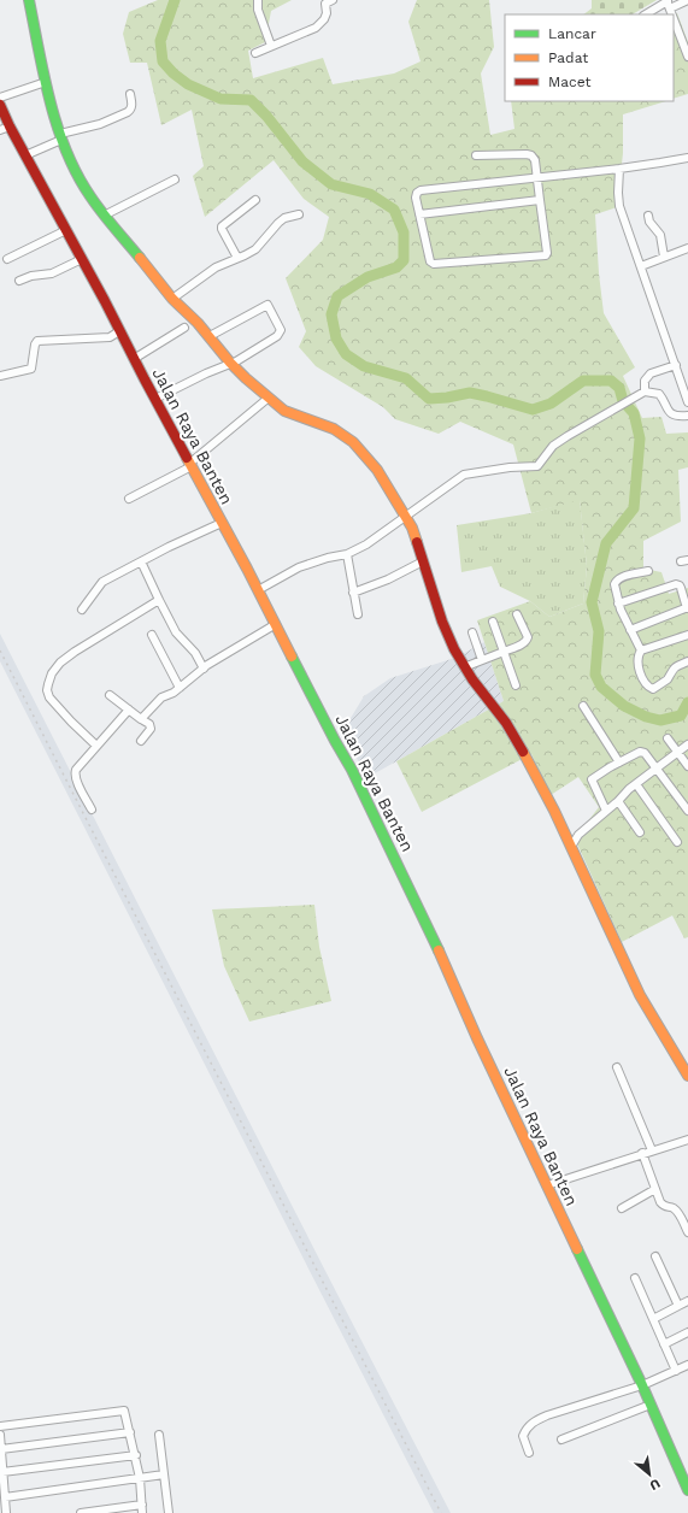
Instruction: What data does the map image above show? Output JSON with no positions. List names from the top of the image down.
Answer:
{
  "streets": {
    "main road": ["Jalan Raya Banten"]
  },
  "legend": ["Lancar", "Padat", "Macet"],
  "north": "bottom right"
}
